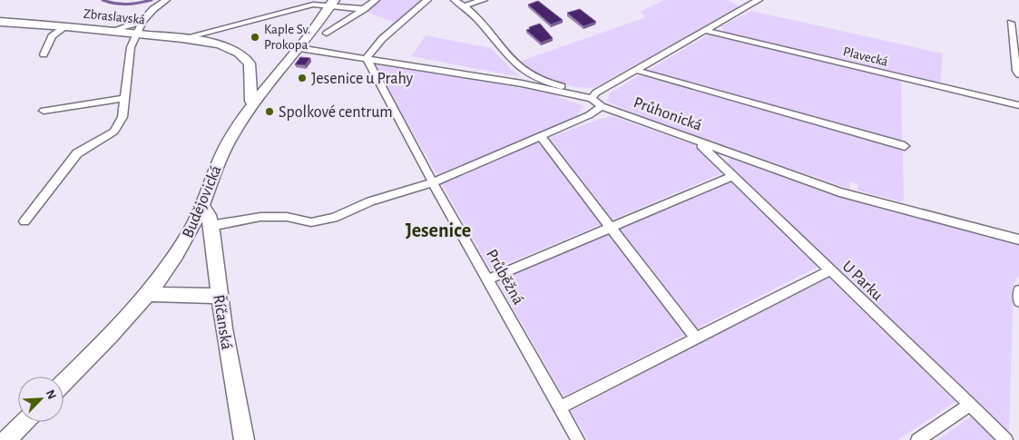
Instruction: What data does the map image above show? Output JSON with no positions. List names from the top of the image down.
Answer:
{
  "streets": {
    "main road": ["Zbraslavská", "Budějovická", "Říčanská"],
    "street": [
      "Plavecká",
      "Průhonická",
      "Průběžná",
      "U Parku"
    ]
  },
  "crossings": [
    ["Zbraslavská", "Budějovická"],
    ["Průhonická", "Budějovická"],
    ["Průhonická", "Průběžná"],
    ["Průhonická", "U Parku"],
    ["Budějovická", "Říčanská"]
  ],
  "districts": ["Jesenice"],
  "places": ["Kaple Sv. Prokopa", "Jesenice u Prahy", "Spolkové centrum"],
  "north": "top right"
}
